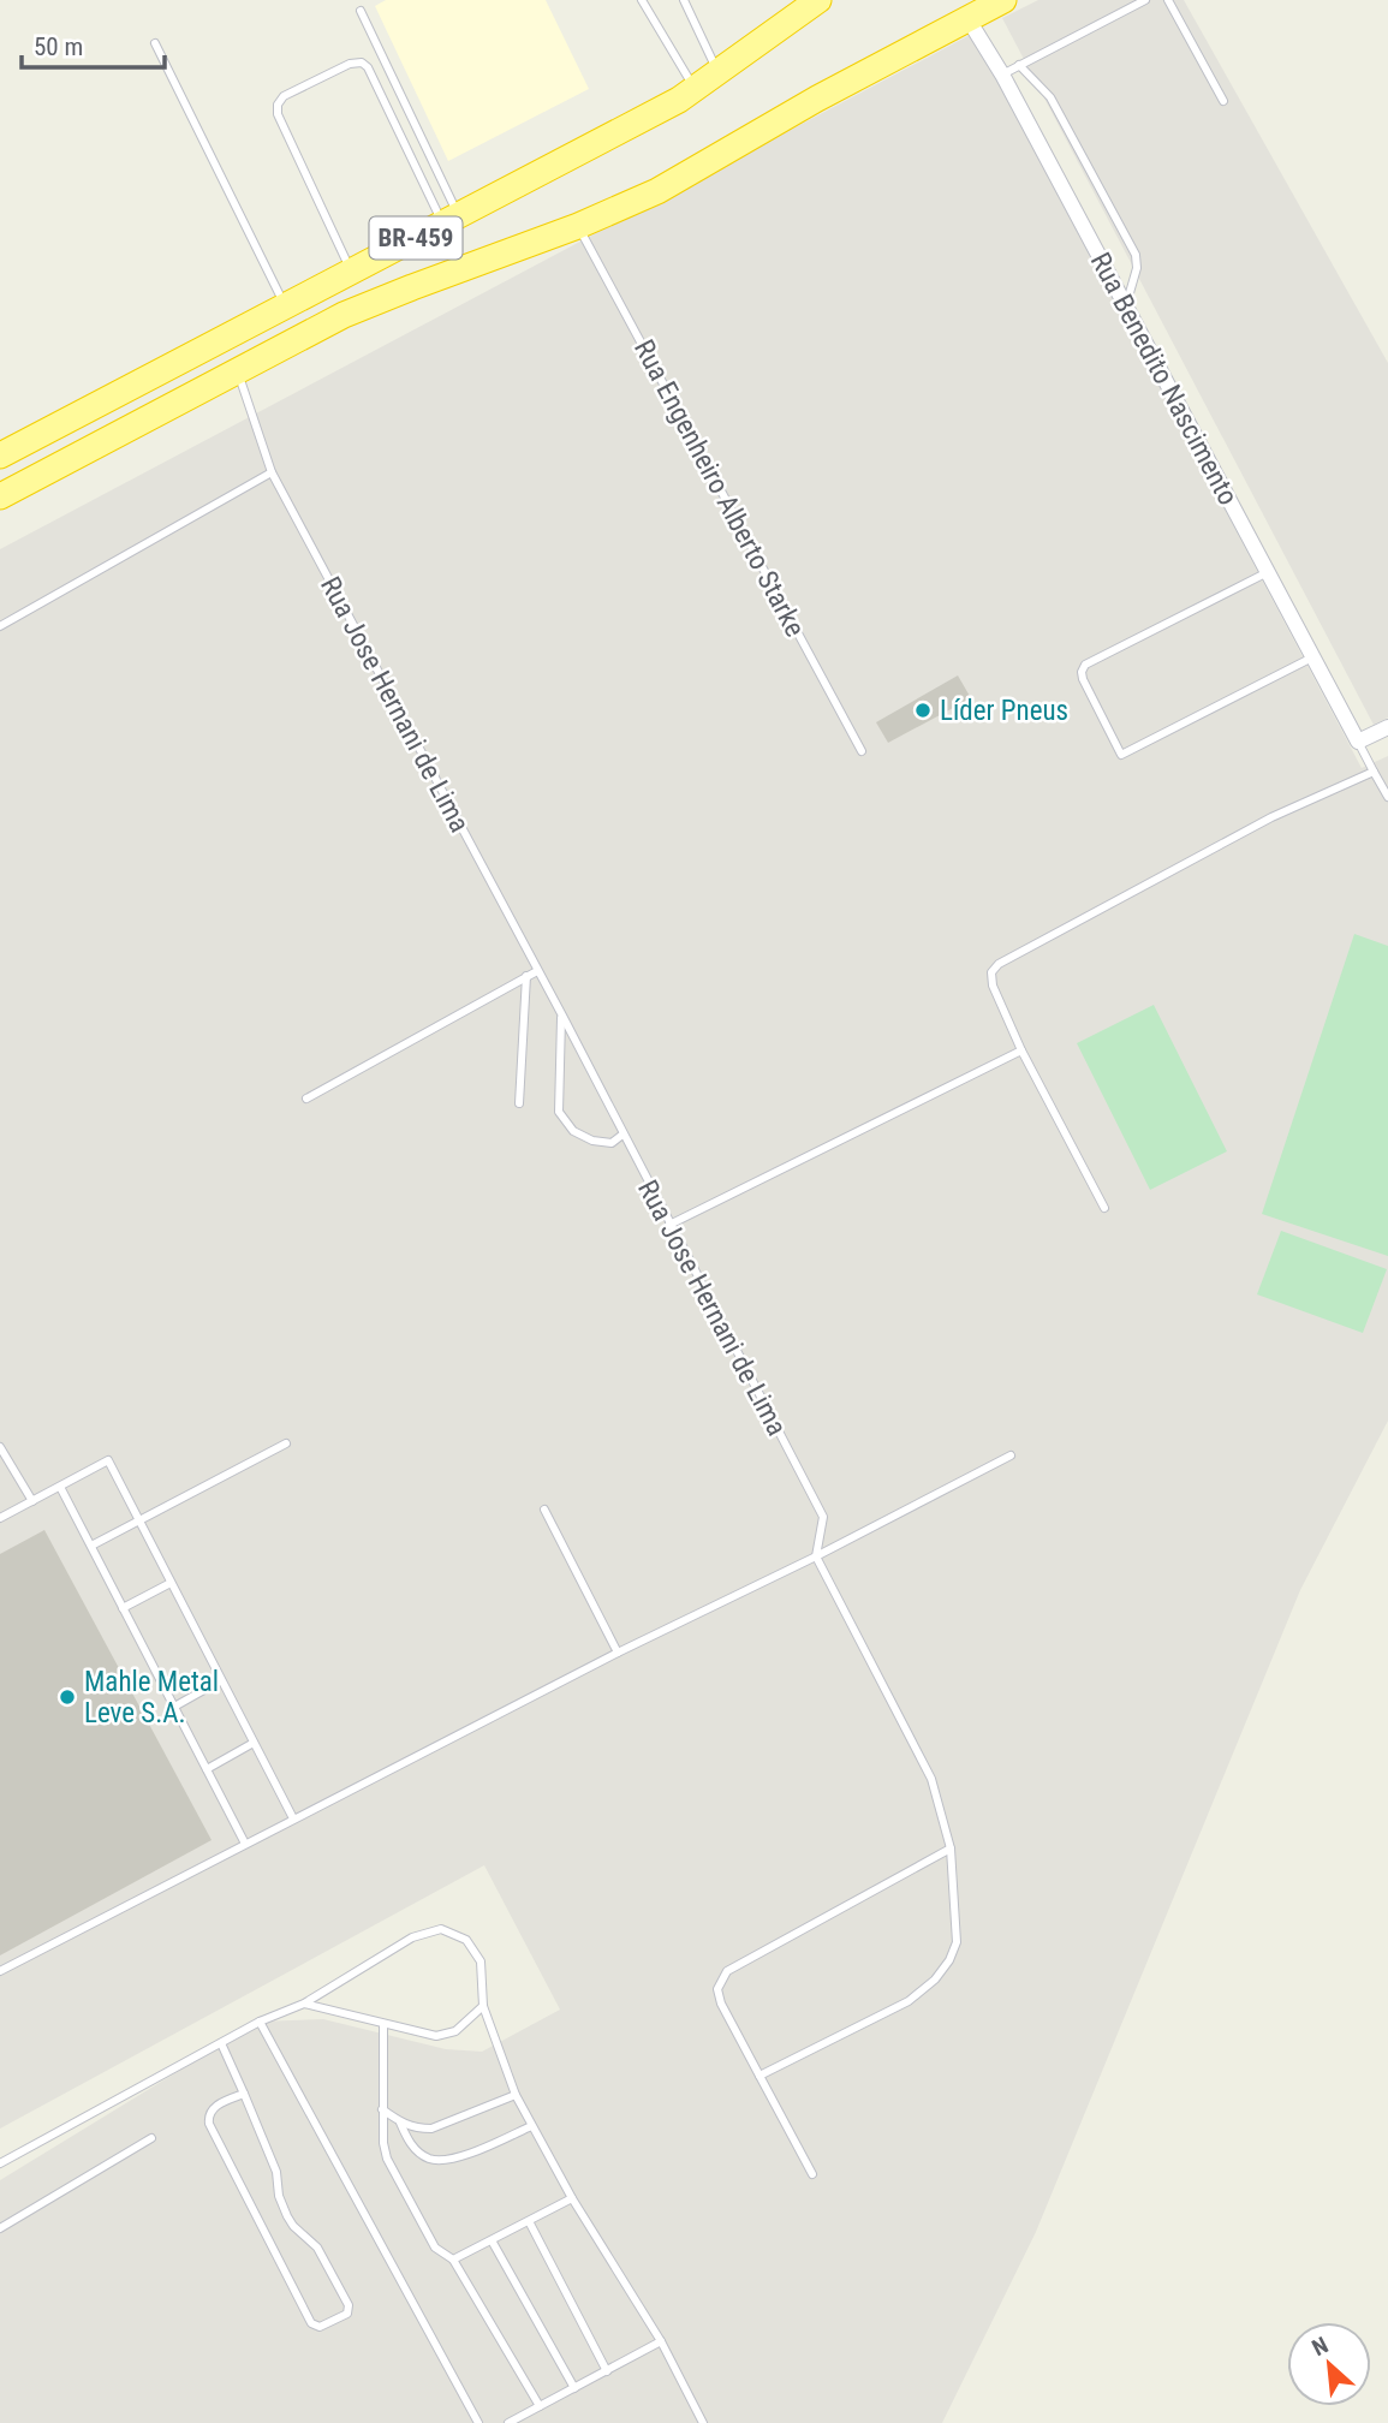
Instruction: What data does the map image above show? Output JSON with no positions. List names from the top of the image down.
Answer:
{
  "streets": {
    "highway": ["BR-459"],
    "street": ["Rua Benedito Nascimento"],
    "lane": ["Rua Engenheiro Alberto Starke", "Rua Jose Hernani de Lima"]
  },
  "crossings": [
    ["BR-459", "Rua Benedito Nascimento"],
    ["BR-459", "Rua Engenheiro Alberto Starke"],
    ["BR-459", "Rua Jose Hernani de Lima"]
  ],
  "places": ["Líder Pneus", "Mahle Metal Leve S.A."],
  "scale_bar": "50 m",
  "north": "top left"
}
